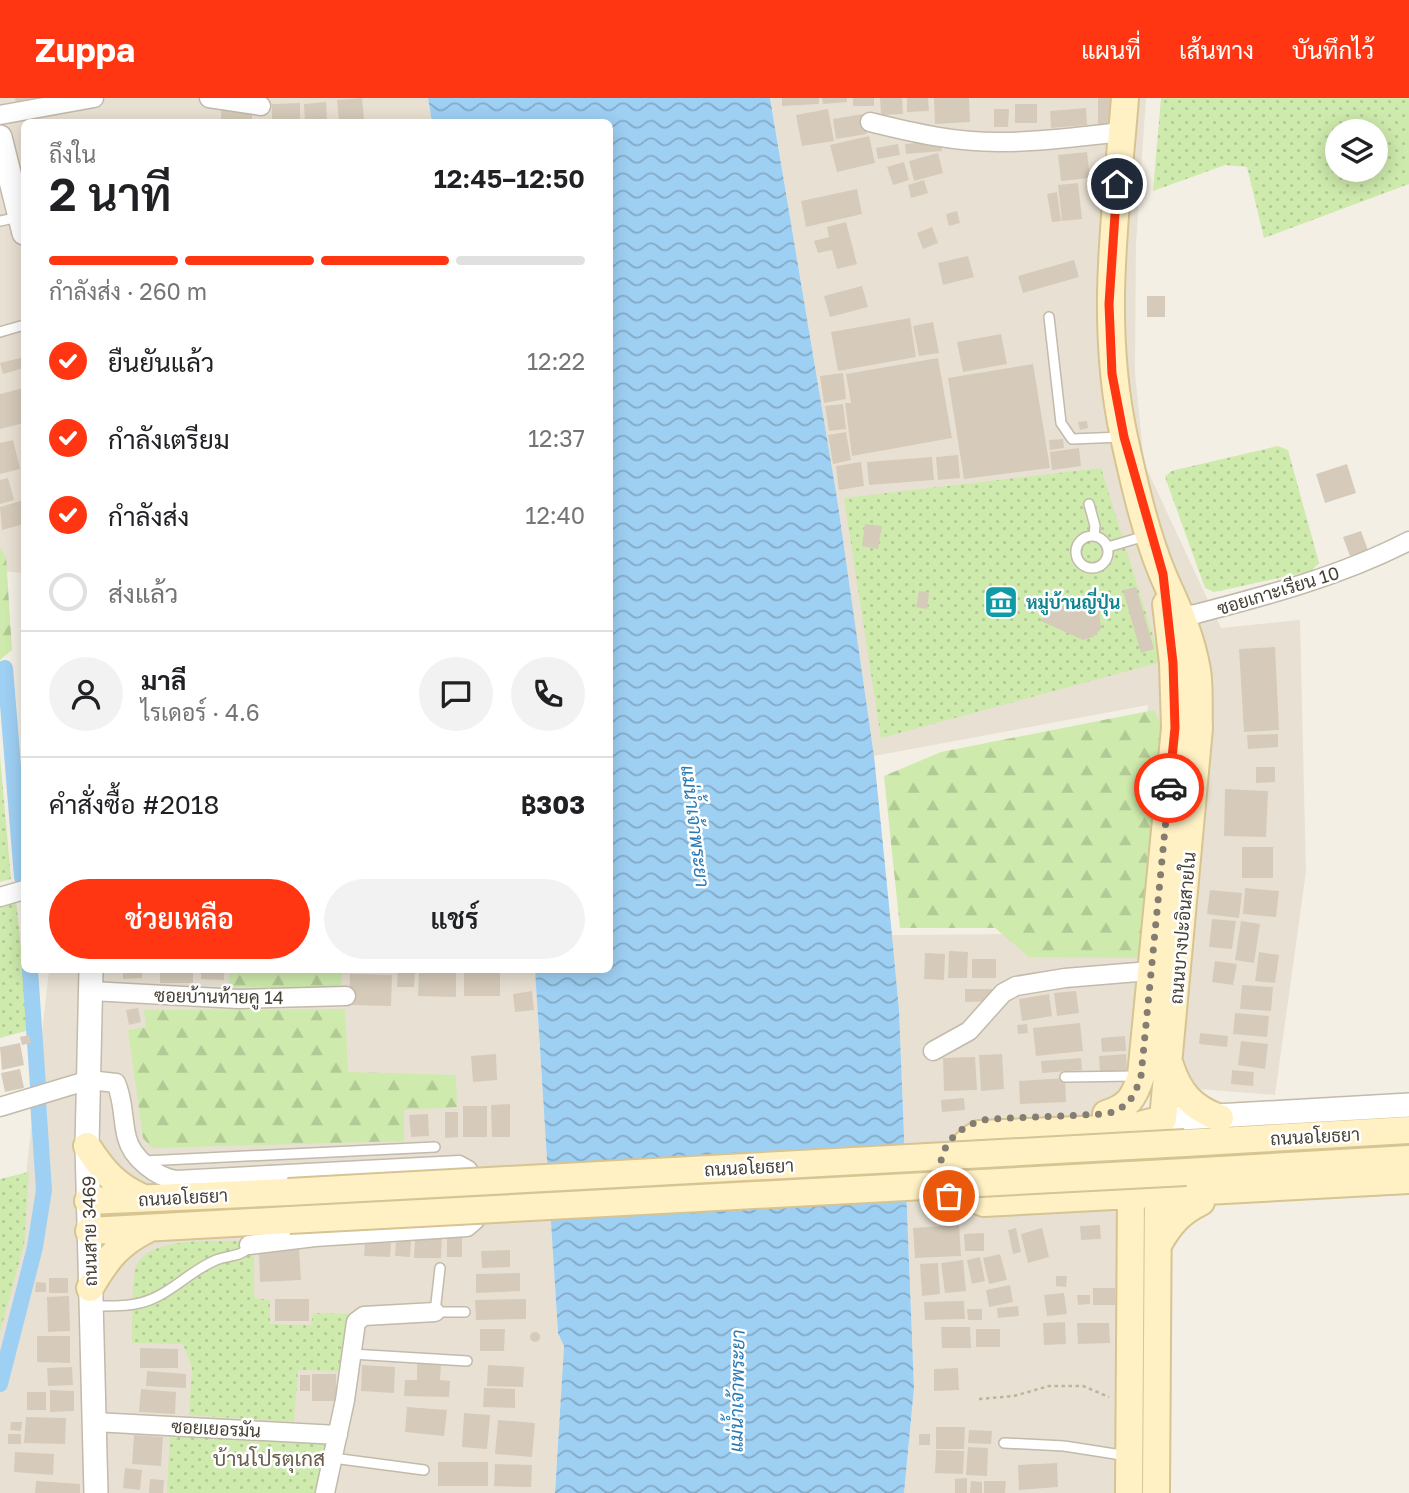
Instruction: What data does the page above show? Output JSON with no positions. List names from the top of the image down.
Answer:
{
  "streets": {
    "main road": ["ถนนบางปะอินสายใน", "ถนนอโยธยา"],
    "street": [
      "ซอยเกาะเรียน 10",
      "ซอยบ้านท้ายคู 14",
      "ถนนสาย 3469",
      "ซอยเยอรมัน"
    ]
  },
  "crossings": [
    ["ซอยเกาะเรียน 10", "ถนนบางปะอินสายใน"],
    ["ถนนบางปะอินสายใน", "ถนนอโยธยา"],
    ["ซอยบ้านท้ายคู 14", "ถนนสาย 3469"],
    ["ถนนอโยธยา", "ถนนสาย 3469"],
    ["ถนนสาย 3469", "ซอยเยอรมัน"]
  ],
  "districts": ["บ้านโปรตุเกส"],
  "water": ["แม่น้ำเจ้าพระยา"],
  "places": {
    "museum": ["หมู่บ้านญี่ปุ่น"]
  },
  "page": {
    "header": "Zuppa",
    "nav": ["แผนที่", "เส้นทาง", "บันทึกไว้"],
    "heading": ["2 นาที", "ถึงใน", "12:45–12:50"],
    "panel": [
      "มาลี",
      "ไรเดอร์ · 4.6",
      "คำสั่งซื้อ #2018",
      "฿303"
    ],
    "bar": "กำลังส่ง · 260 m",
    "list": [
      ["ยืนยันแล้ว", "12:22"],
      ["กำลังเตรียม", "12:37"],
      ["กำลังส่ง", "12:40"],
      "ส่งแล้ว"
    ],
    "buttons": ["ช่วยเหลือ", "แชร์"]
  }
}
